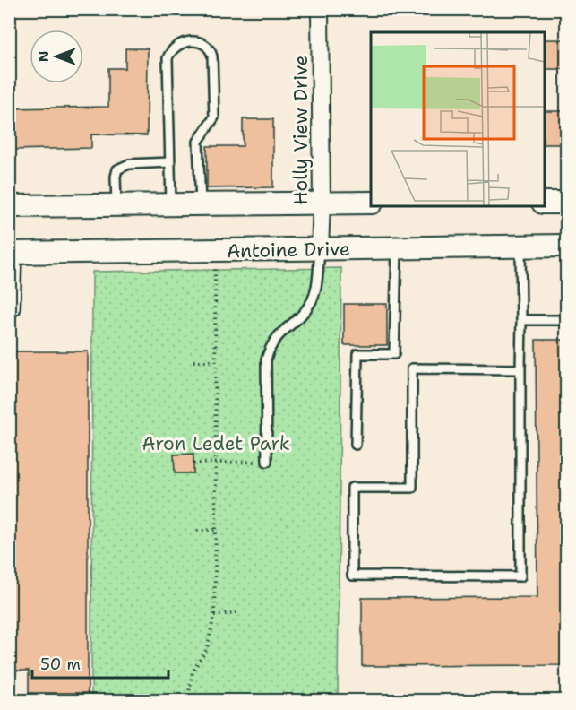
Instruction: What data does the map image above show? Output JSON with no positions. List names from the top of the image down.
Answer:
{
  "streets": {
    "main road": ["Antoine Drive"],
    "street": ["Holly View Drive"]
  },
  "crossings": [
    ["Holly View Drive", "Antoine Drive"]
  ],
  "parks": ["Aron Ledet Park"],
  "scale_bar": "50 m",
  "north": "left"
}
